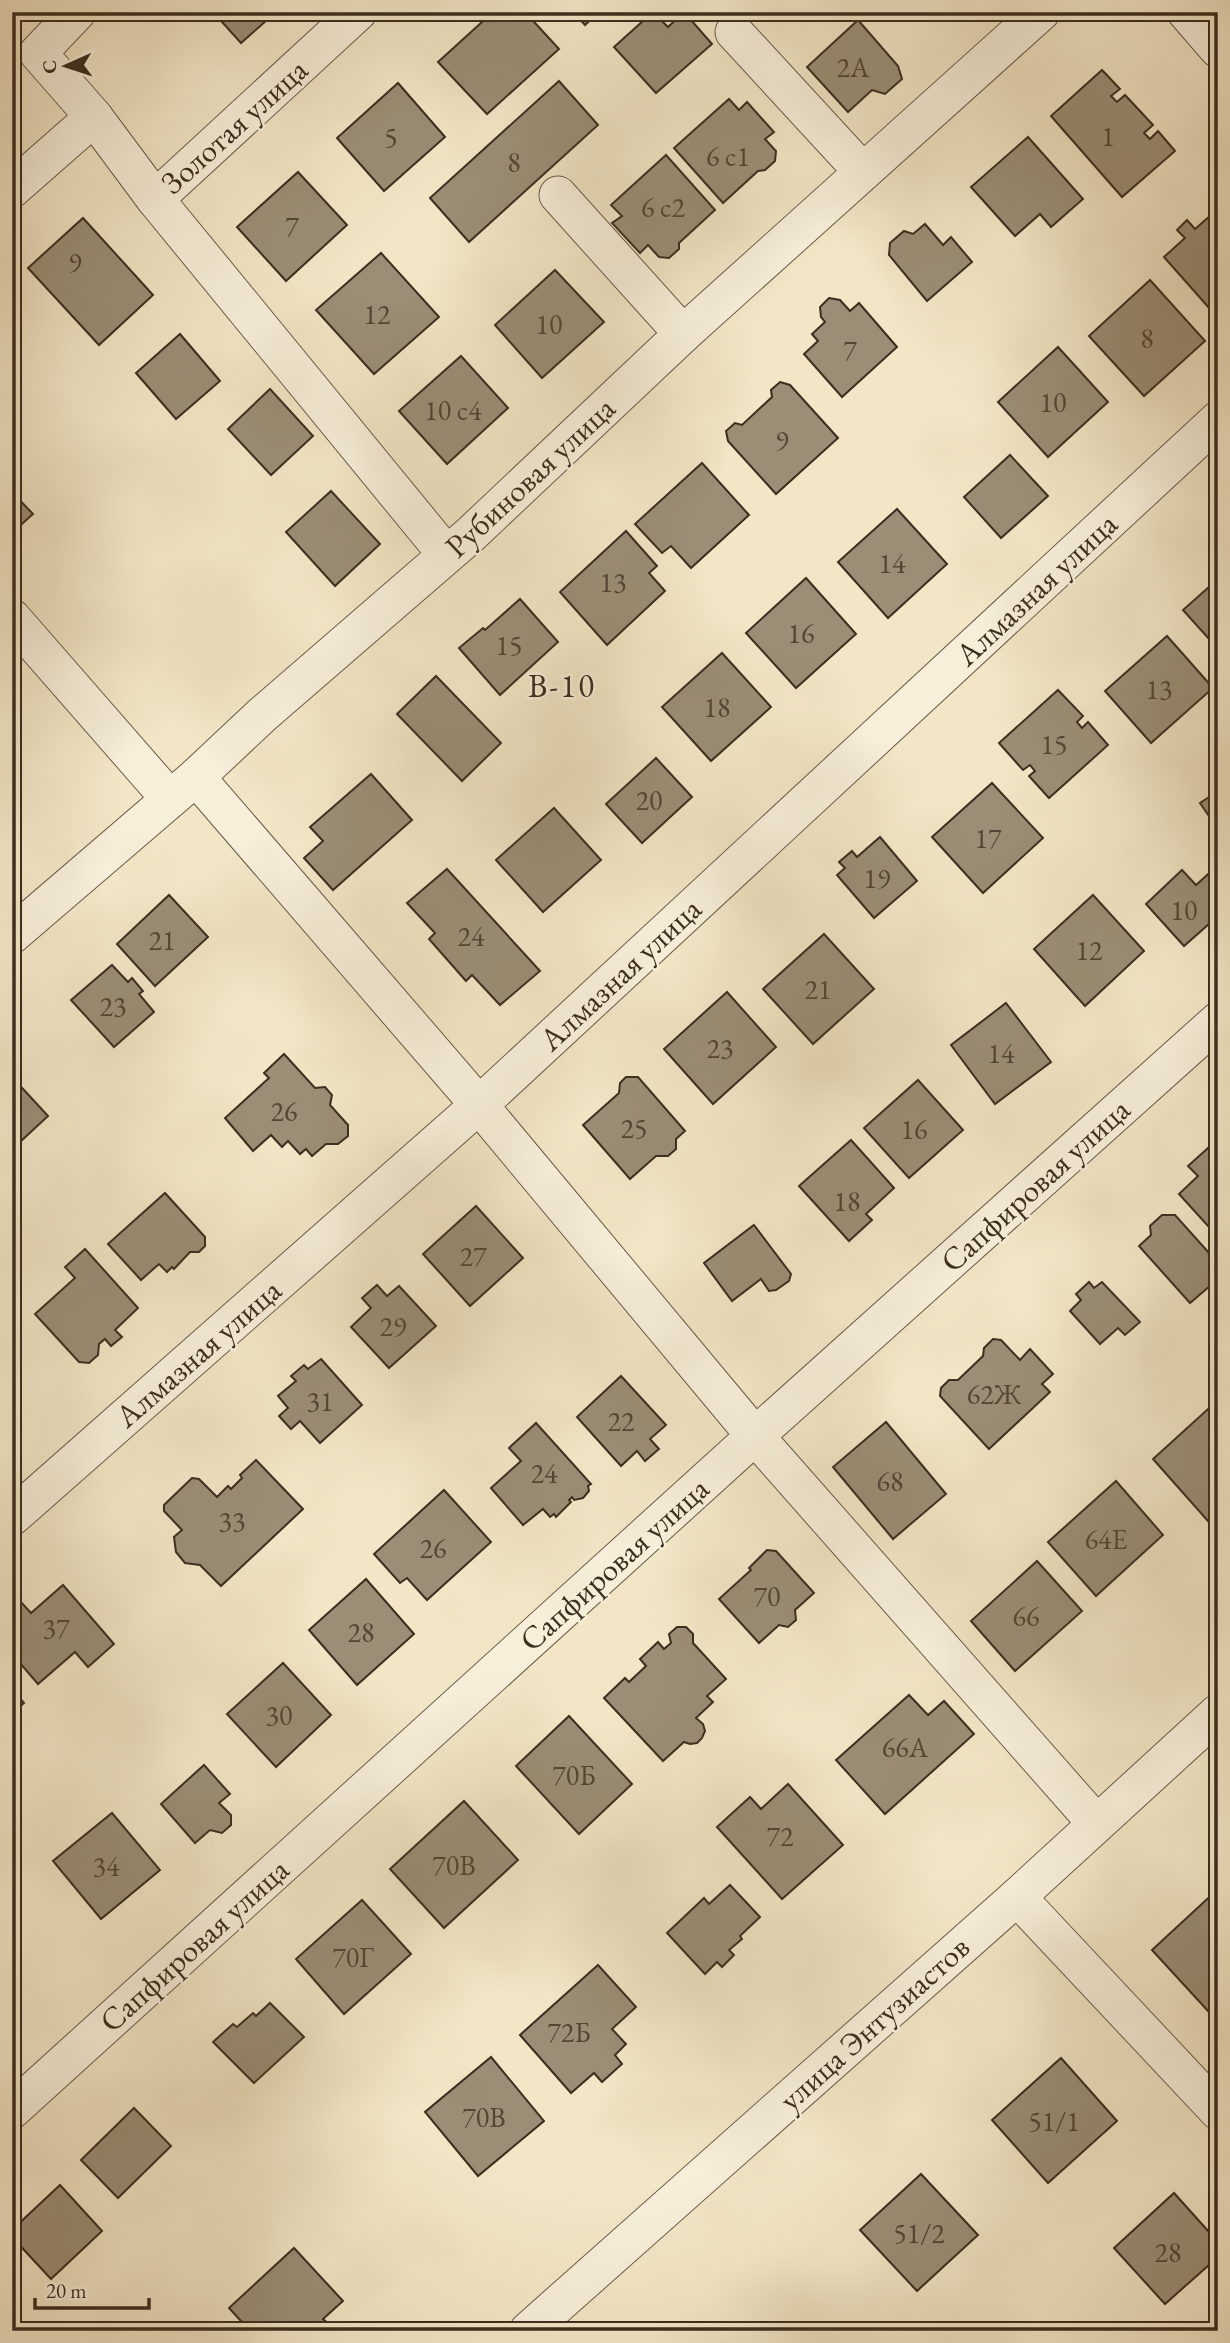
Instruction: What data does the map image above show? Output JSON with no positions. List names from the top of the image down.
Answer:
{
  "streets": {
    "street": [
      "Золотая улица",
      "Рубиновая улица",
      "Алмазная улица",
      "Сапфировая улица",
      "улица Энтузиастов"
    ]
  },
  "districts": ["В-10"],
  "house_numbers": [
    "2А",
    "1",
    "5",
    "6 с1",
    "8",
    "6 с2",
    "7",
    "9",
    "12",
    "10",
    "8",
    "7",
    "10",
    "10 с4",
    "9",
    "14",
    "13",
    "16",
    "15",
    "13",
    "18",
    "15",
    "20",
    "17",
    "19",
    "10",
    "24",
    "21",
    "12",
    "21",
    "23",
    "23",
    "14",
    "26",
    "25",
    "16",
    "18",
    "27",
    "29",
    "62Ж",
    "31",
    "22",
    "24",
    "68",
    "33",
    "64Е",
    "26",
    "70",
    "66",
    "37",
    "28",
    "30",
    "66А",
    "70Б",
    "72",
    "70В",
    "34",
    "70Г",
    "72Б",
    "70В",
    "51/1",
    "51/2",
    "28"
  ],
  "scale_bar": "20 m",
  "north": "left"
}
